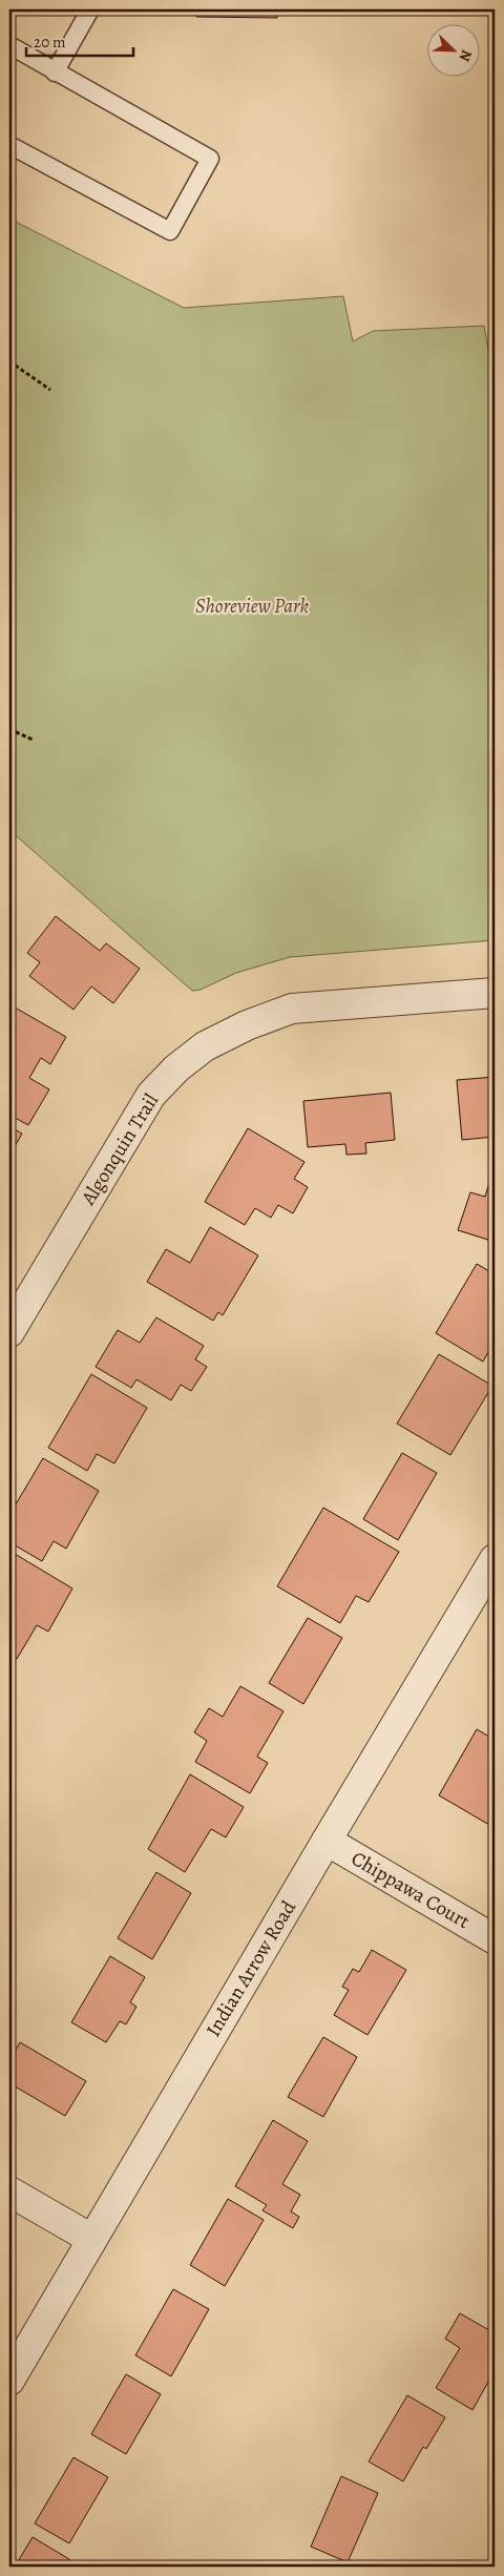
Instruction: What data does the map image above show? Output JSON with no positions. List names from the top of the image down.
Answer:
{
  "streets": {
    "street": ["Algonquin Trail", "Chippawa Court", "Indian Arrow Road"]
  },
  "crossings": [
    ["Chippawa Court", "Indian Arrow Road"]
  ],
  "parks": ["Shoreview Park"],
  "scale_bar": "20 m",
  "north": "bottom right"
}
